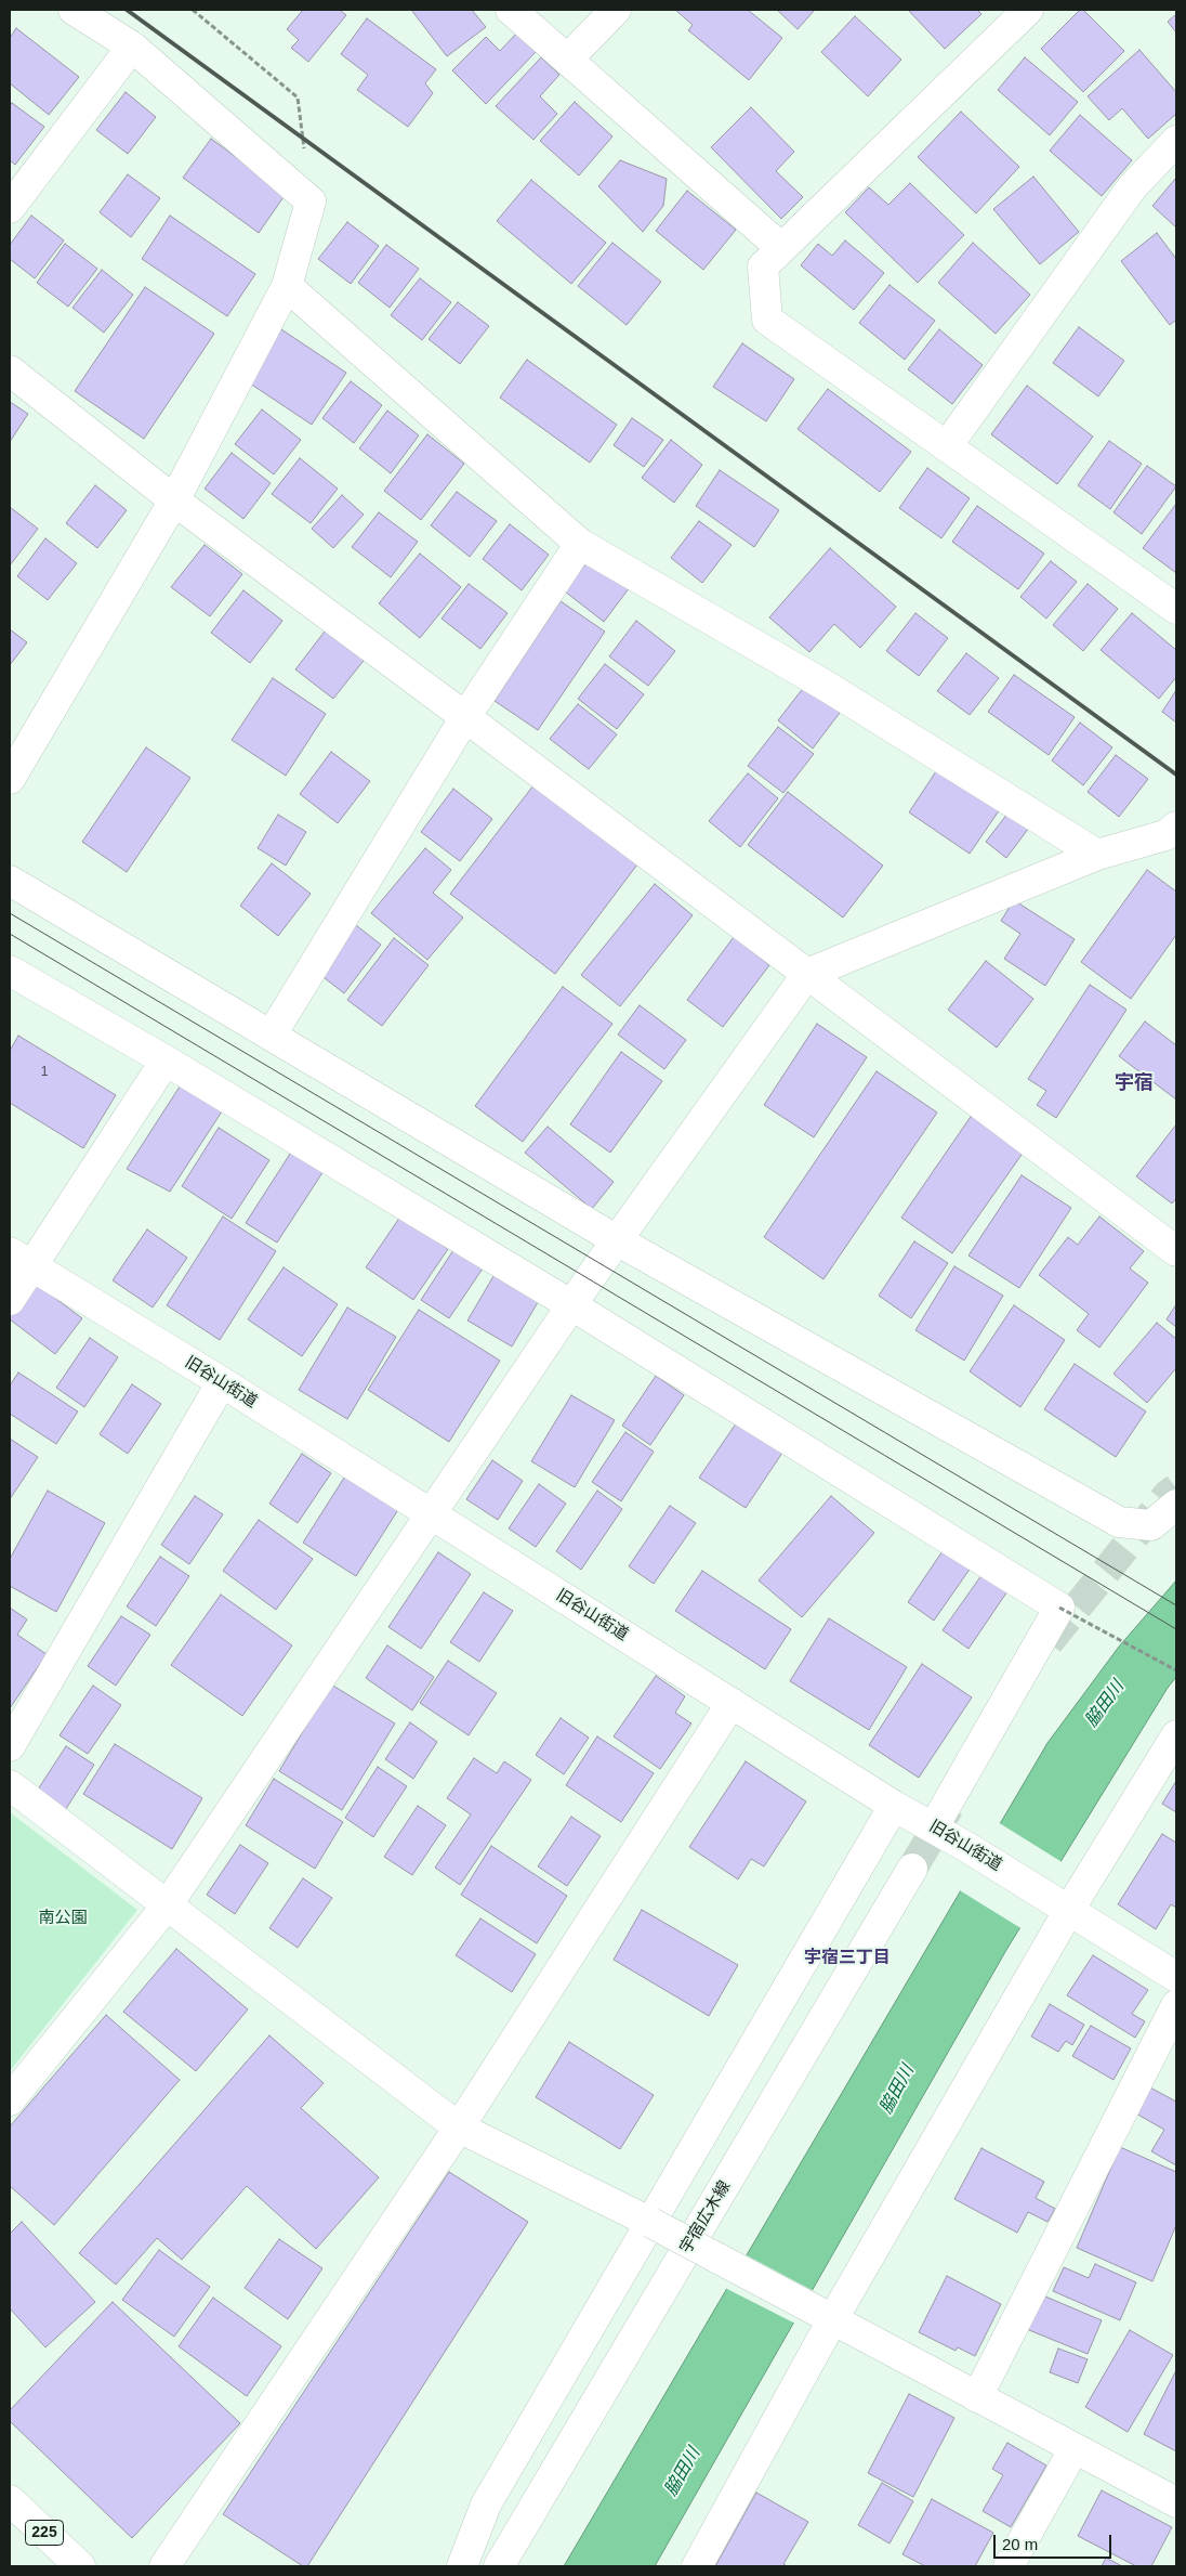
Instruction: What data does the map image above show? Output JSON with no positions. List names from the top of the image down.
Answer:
{
  "streets": {
    "main road": ["旧谷山街道", "宇宿広木線", "225"]
  },
  "districts": ["宇宿", "宇宿三丁目"],
  "water": ["脇田川"],
  "parks": ["南公園"],
  "house_numbers": ["1"],
  "scale_bar": "20 m"
}
